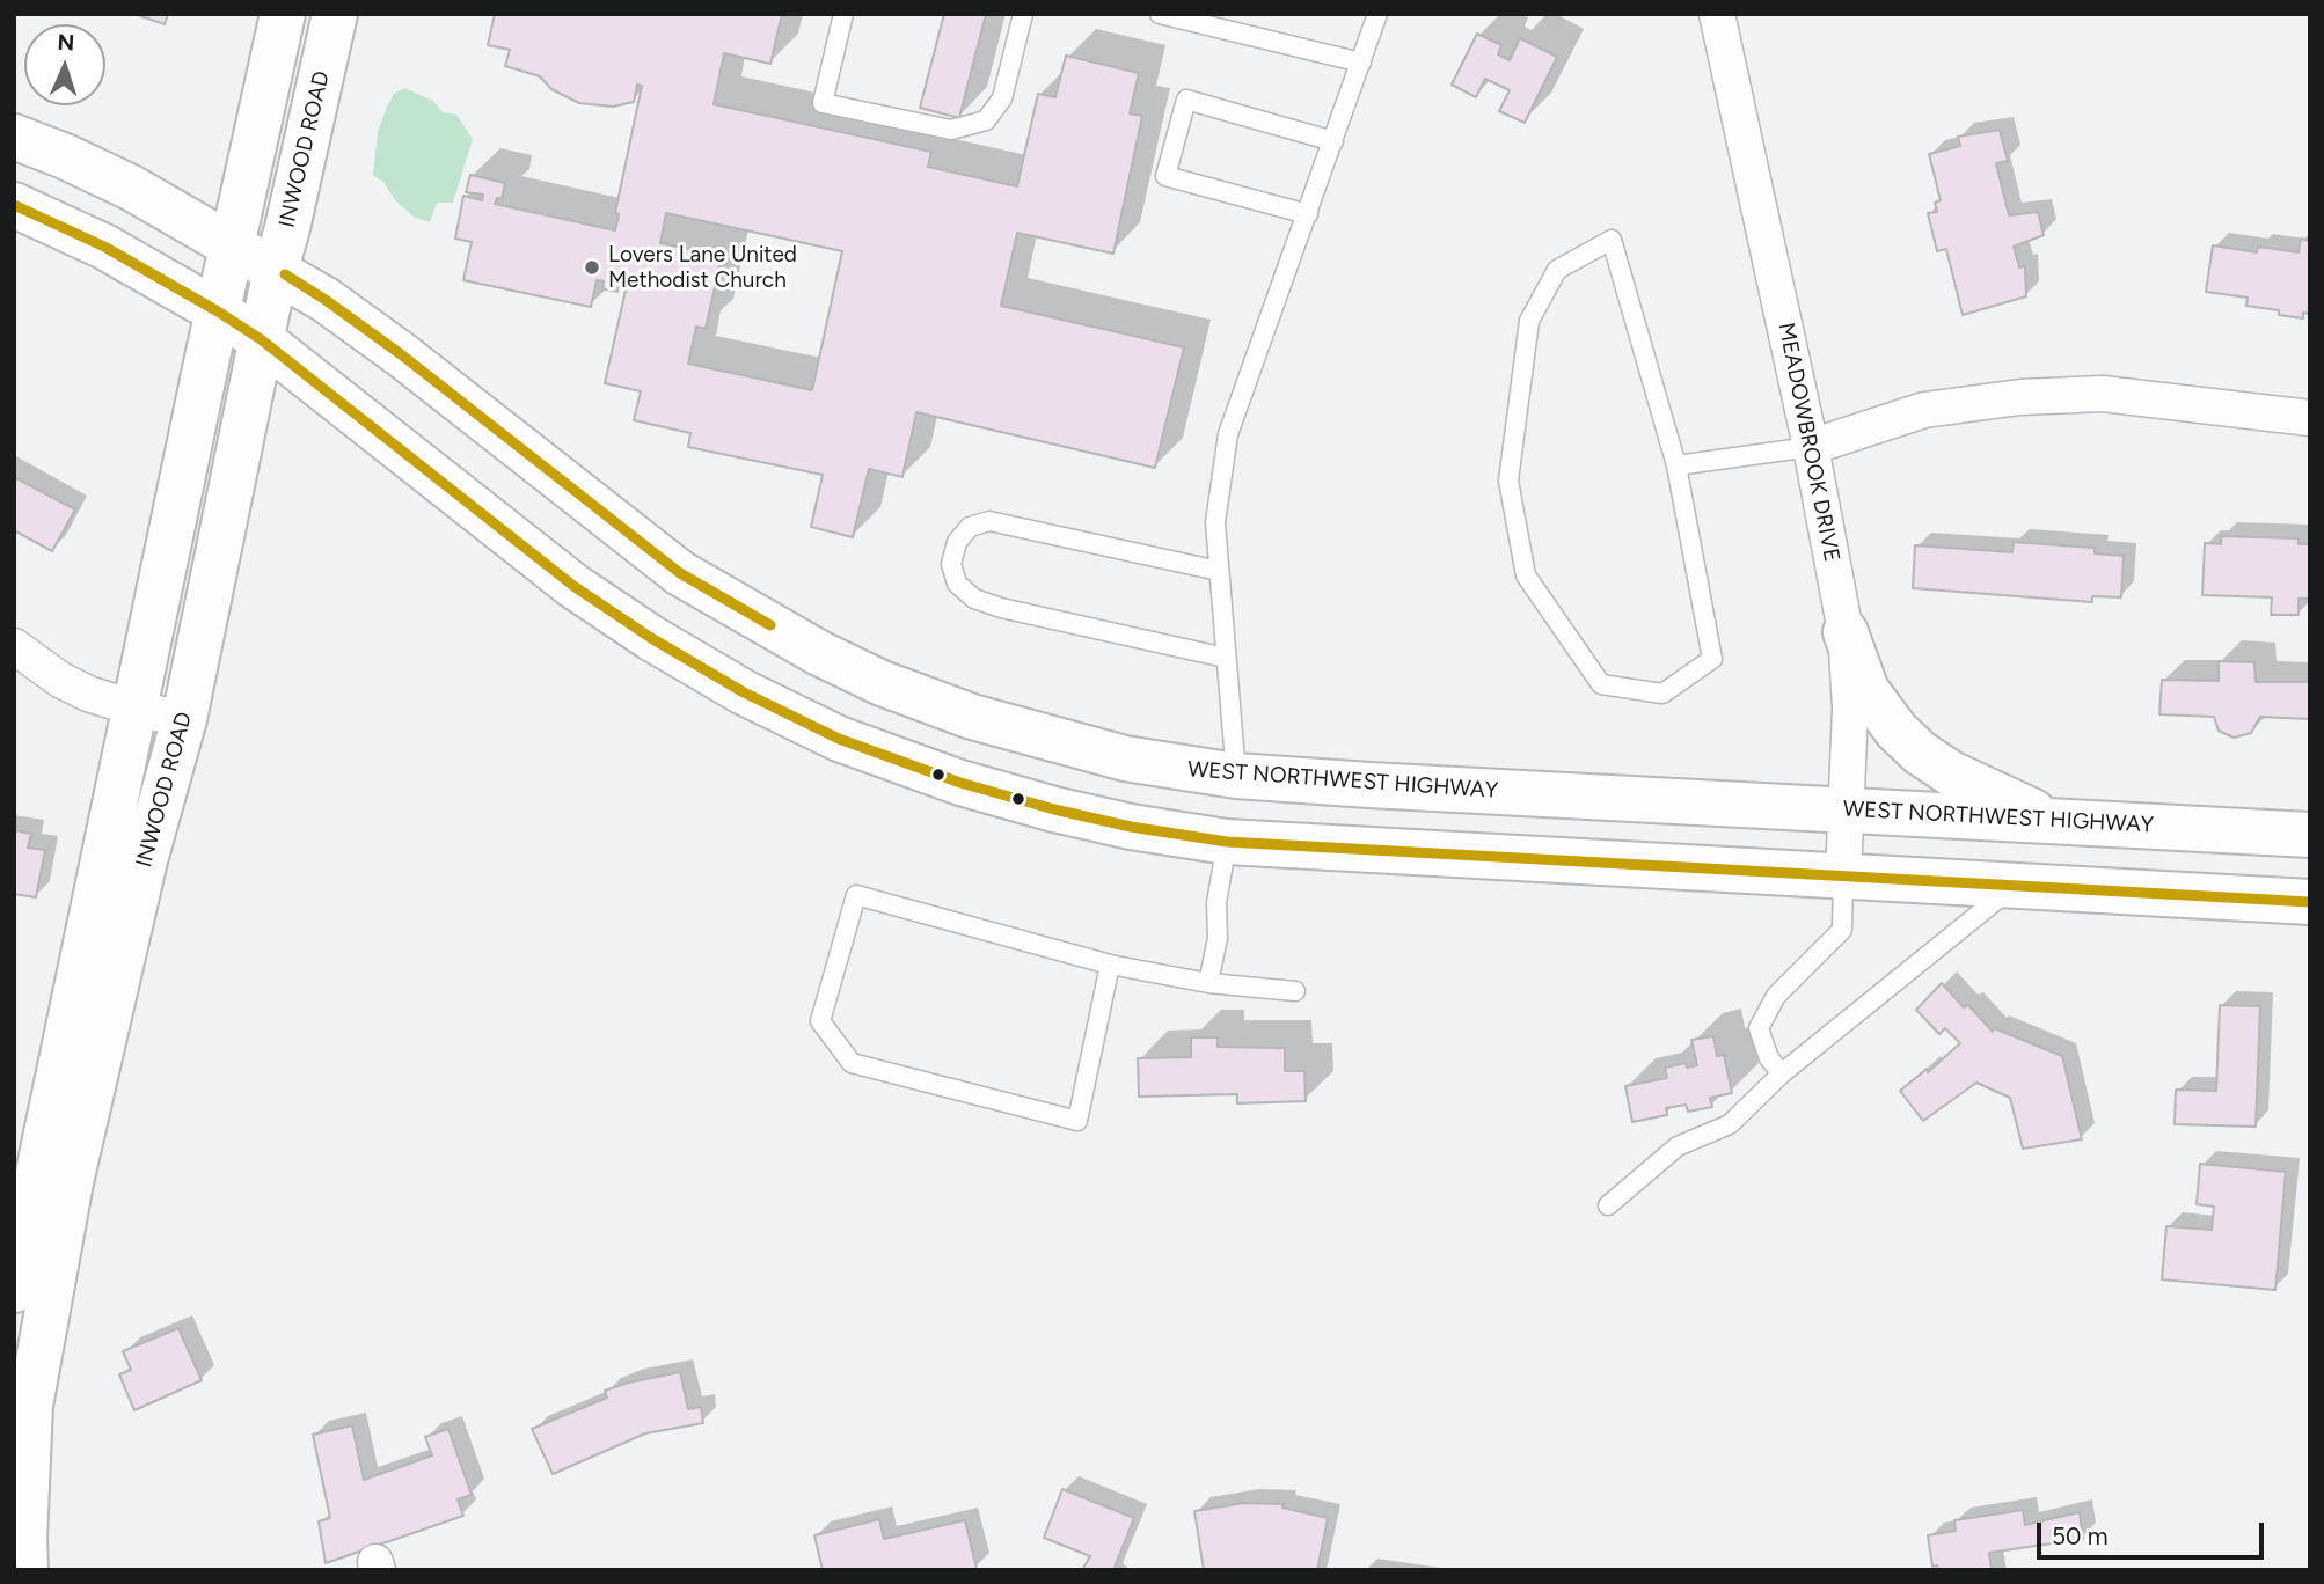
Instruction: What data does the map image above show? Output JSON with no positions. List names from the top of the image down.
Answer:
{
  "streets": {
    "main road": ["INWOOD ROAD", "WEST NORTHWEST HIGHWAY"],
    "street": ["MEADOWBROOK DRIVE"]
  },
  "crossings": [
    ["INWOOD ROAD", "WEST NORTHWEST HIGHWAY"],
    ["MEADOWBROOK DRIVE", "WEST NORTHWEST HIGHWAY"]
  ],
  "places": ["Lovers Lane United Methodist Church"],
  "scale_bar": "50 m",
  "north": "top"
}
